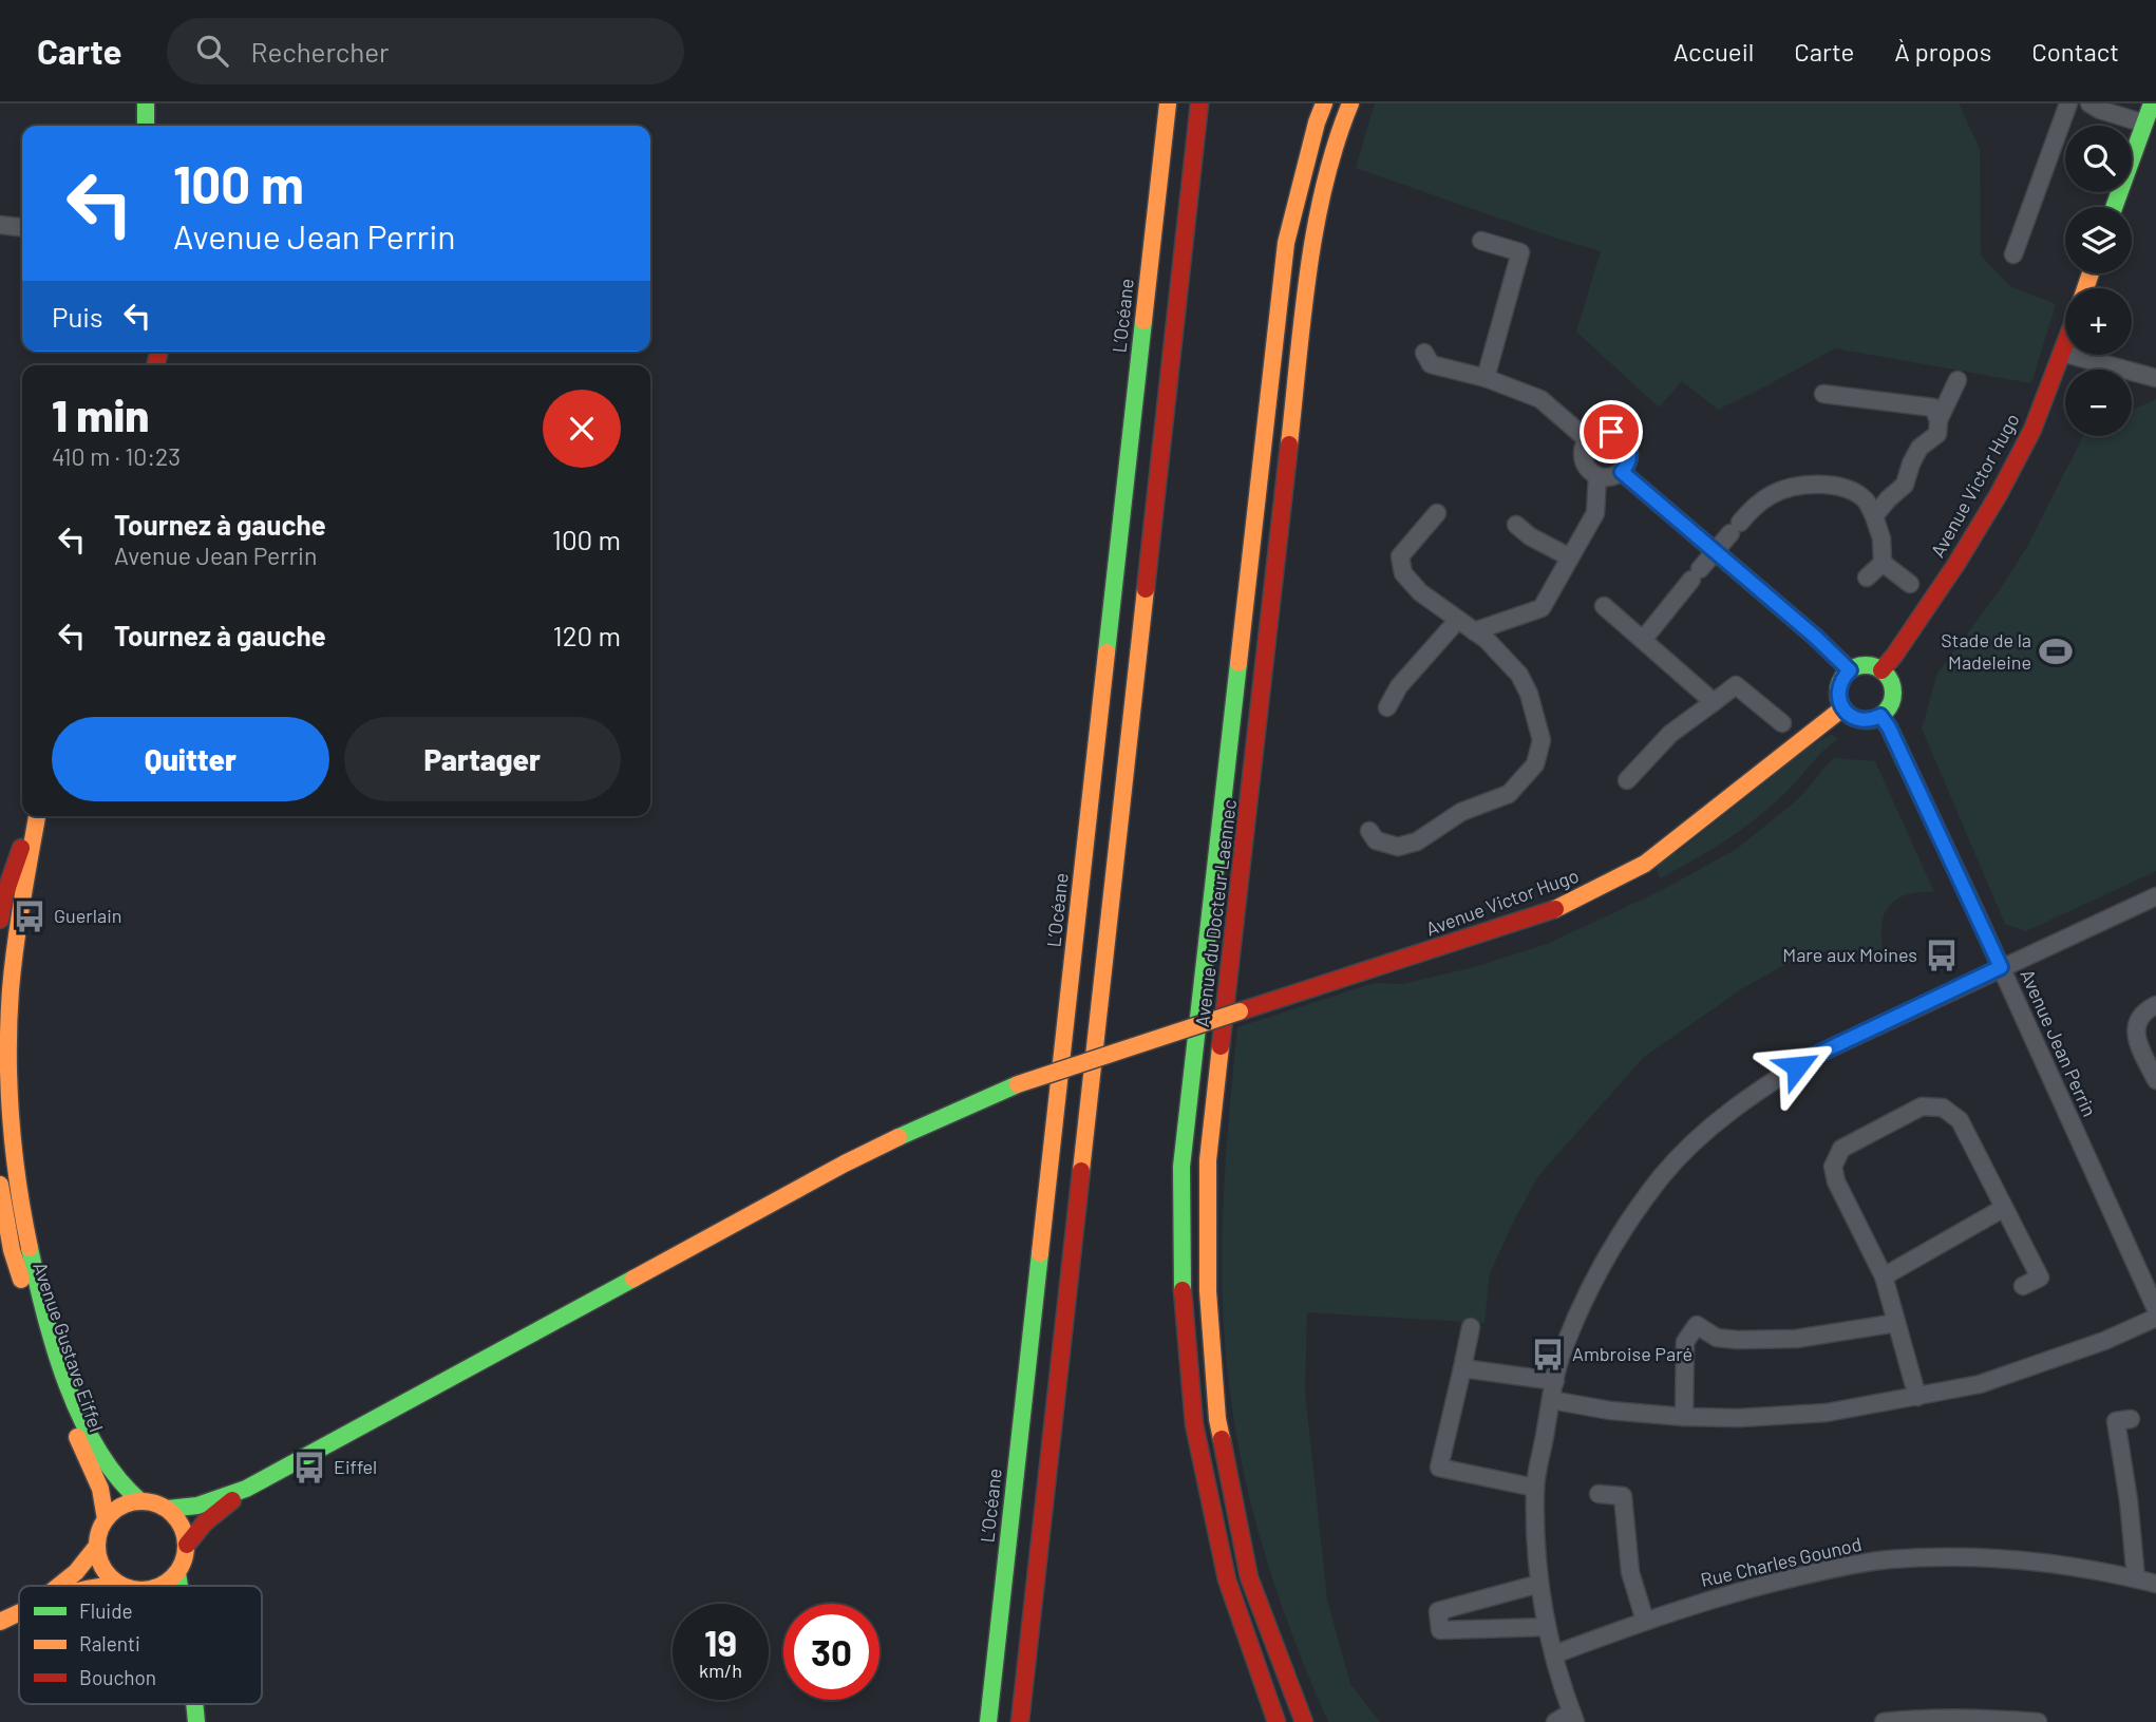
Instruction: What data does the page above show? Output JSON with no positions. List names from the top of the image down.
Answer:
{
  "streets": {
    "main road": [
      "L’Océane",
      "Avenue Victor Hugo",
      "Avenue du Docteur Laennec",
      "Avenue Gustave Eiffel"
    ],
    "street": ["Avenue Jean Perrin", "Rue Charles Gounod"]
  },
  "crossings": [
    ["Avenue Victor Hugo", "Avenue Jean Perrin"]
  ],
  "places": {
    "sports": ["Stade de la Madeleine"],
    "bus stop": [
      "Guerlain",
      "Mare aux Moines",
      "Ambroise Paré",
      "Eiffel"
    ]
  },
  "legend": ["Fluide", "Ralenti", "Bouchon"],
  "page": {
    "header": "Carte",
    "search": "Rechercher",
    "nav": [
      "Accueil",
      "Carte",
      "À propos",
      "Contact"
    ],
    "map_buttons": ["+", "−"],
    "turn": ["100 m", "Avenue Jean Perrin"],
    "then": "Puis",
    "heading": ["1 min", "410 m · 10:23"],
    "list": [
      {
        "name": "Tournez à gauche",
        "note": "Avenue Jean Perrin",
        "value": "100 m"
      },
      {
        "name": "Tournez à gauche",
        "value": "120 m"
      }
    ],
    "buttons": ["Quitter", "Partager"],
    "speed": "19 km/h",
    "limit": "30"
  }
}
